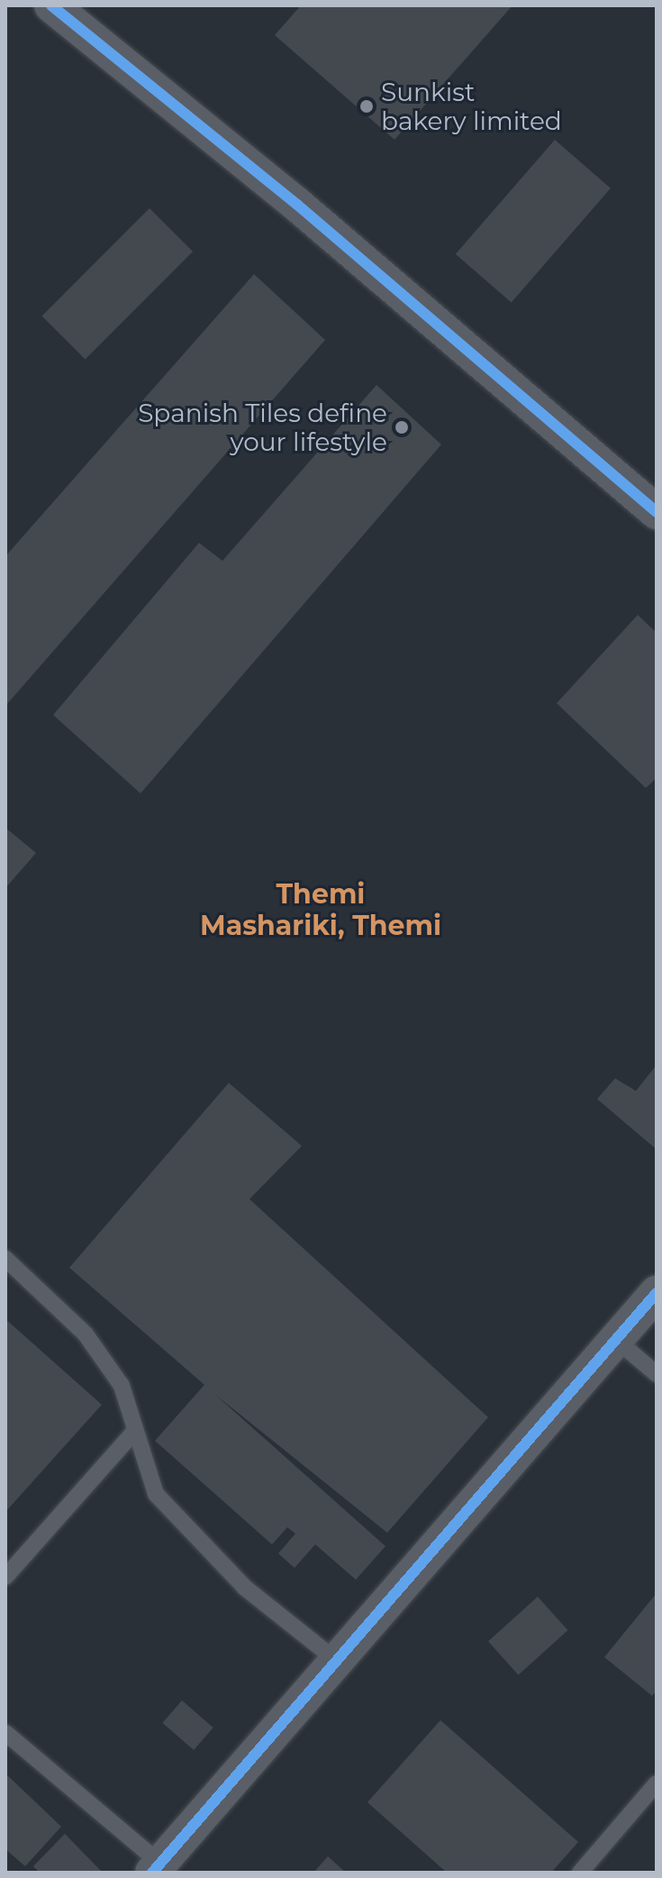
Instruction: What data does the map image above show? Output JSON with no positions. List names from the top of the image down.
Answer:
{
  "districts": ["Themi Mashariki, Themi"],
  "places": ["Sunkist bakery limited", "Spanish Tiles define your lifestyle"]
}
